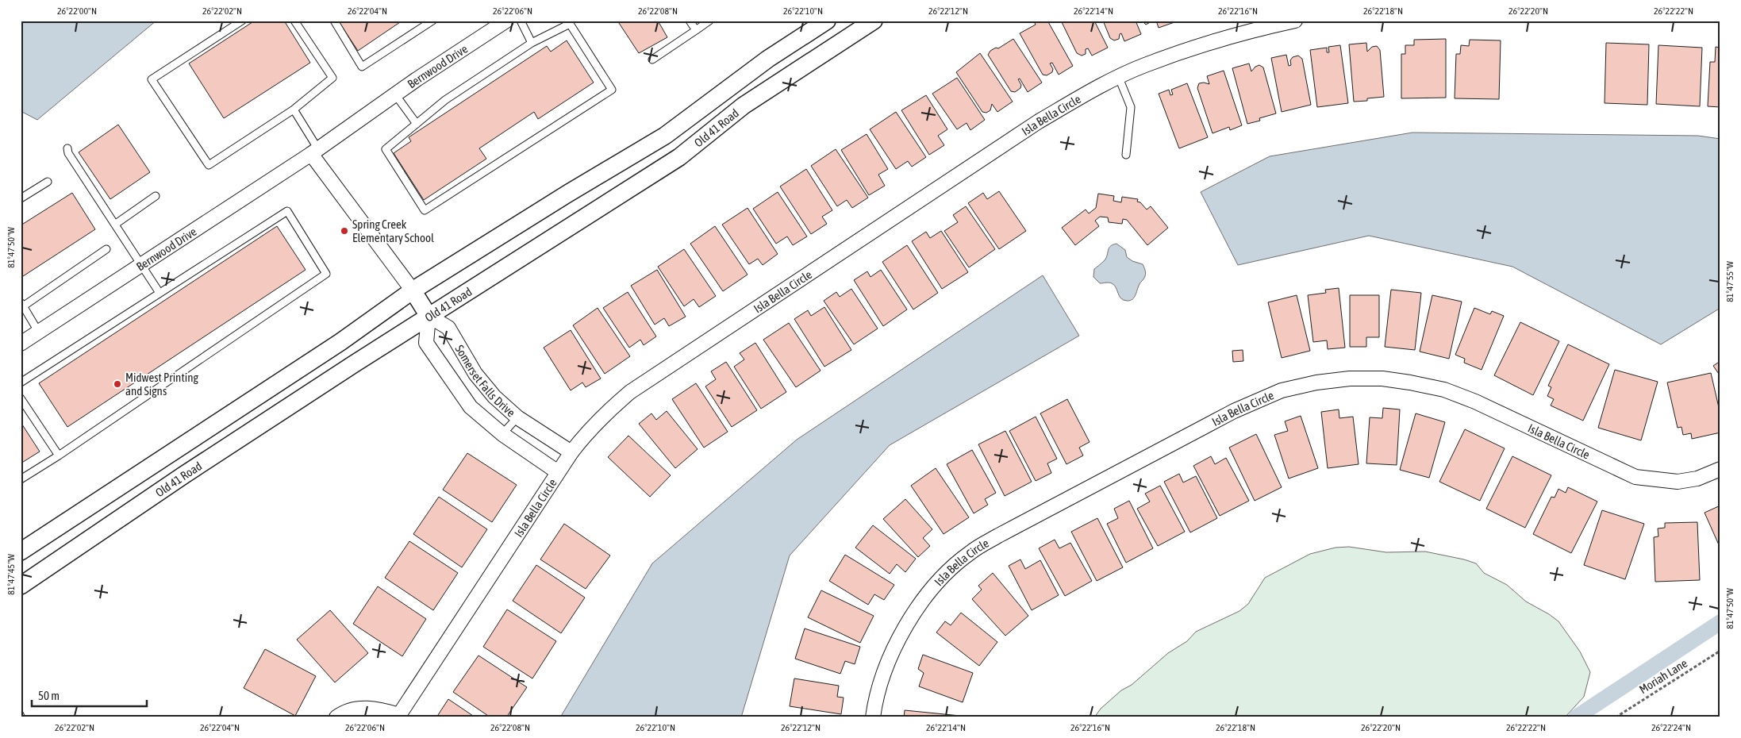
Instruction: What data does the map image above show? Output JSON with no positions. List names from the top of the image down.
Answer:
{
  "streets": {
    "street": [
      "Bernwood Drive",
      "Isla Bella Circle",
      "Old 41 Road",
      "Somerset Falls Drive"
    ],
    "path": ["Moriah Lane"]
  },
  "crossings": [
    ["Isla Bella Circle", "Somerset Falls Drive"],
    ["Old 41 Road", "Somerset Falls Drive"]
  ],
  "places": ["Spring Creek Elementary School", "Midwest Printing and Signs"],
  "scale_bar": "50 m",
  "coordinates": [
    "26°22'00\"N",
    "26°22'02\"N",
    "26°22'04\"N",
    "26°22'06\"N",
    "26°22'08\"N",
    "26°22'10\"N",
    "26°22'12\"N",
    "26°22'14\"N",
    "26°22'16\"N",
    "26°22'18\"N",
    "26°22'20\"N",
    "26°22'22\"N",
    "81°47'50\"W",
    "81°47'55\"W",
    "81°47'45\"W",
    "26°22'24\"N"
  ]
}
